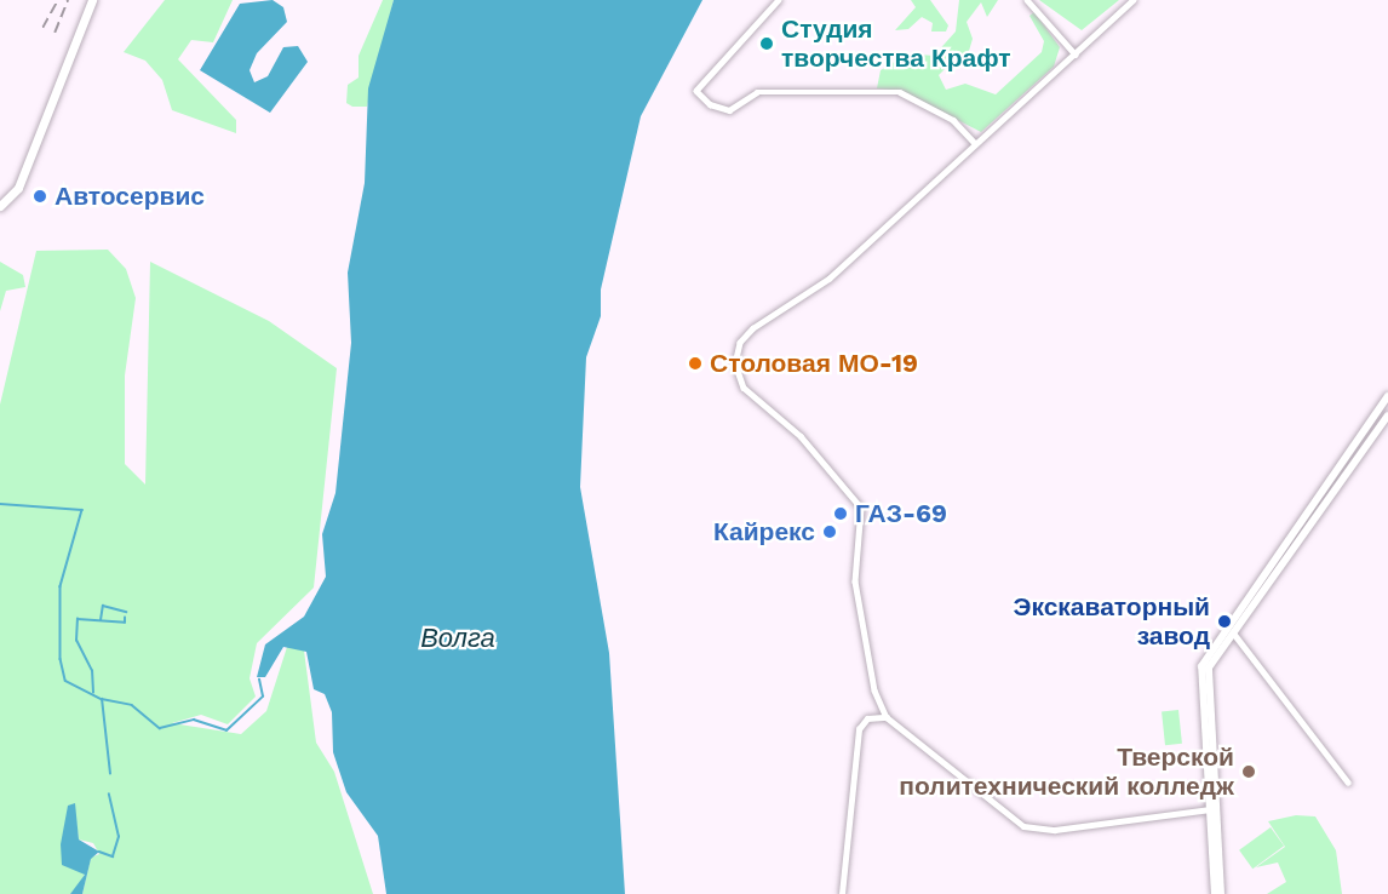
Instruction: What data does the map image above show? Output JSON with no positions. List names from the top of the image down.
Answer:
{
  "water": ["Волга"],
  "places": [
    "Студия творчества Крафт",
    "Автосервис",
    "Столовая МО-19",
    "ГАЗ-69",
    "Кайрекс",
    "Экскаваторный завод",
    "Тверской политехнический колледж"
  ]
}
